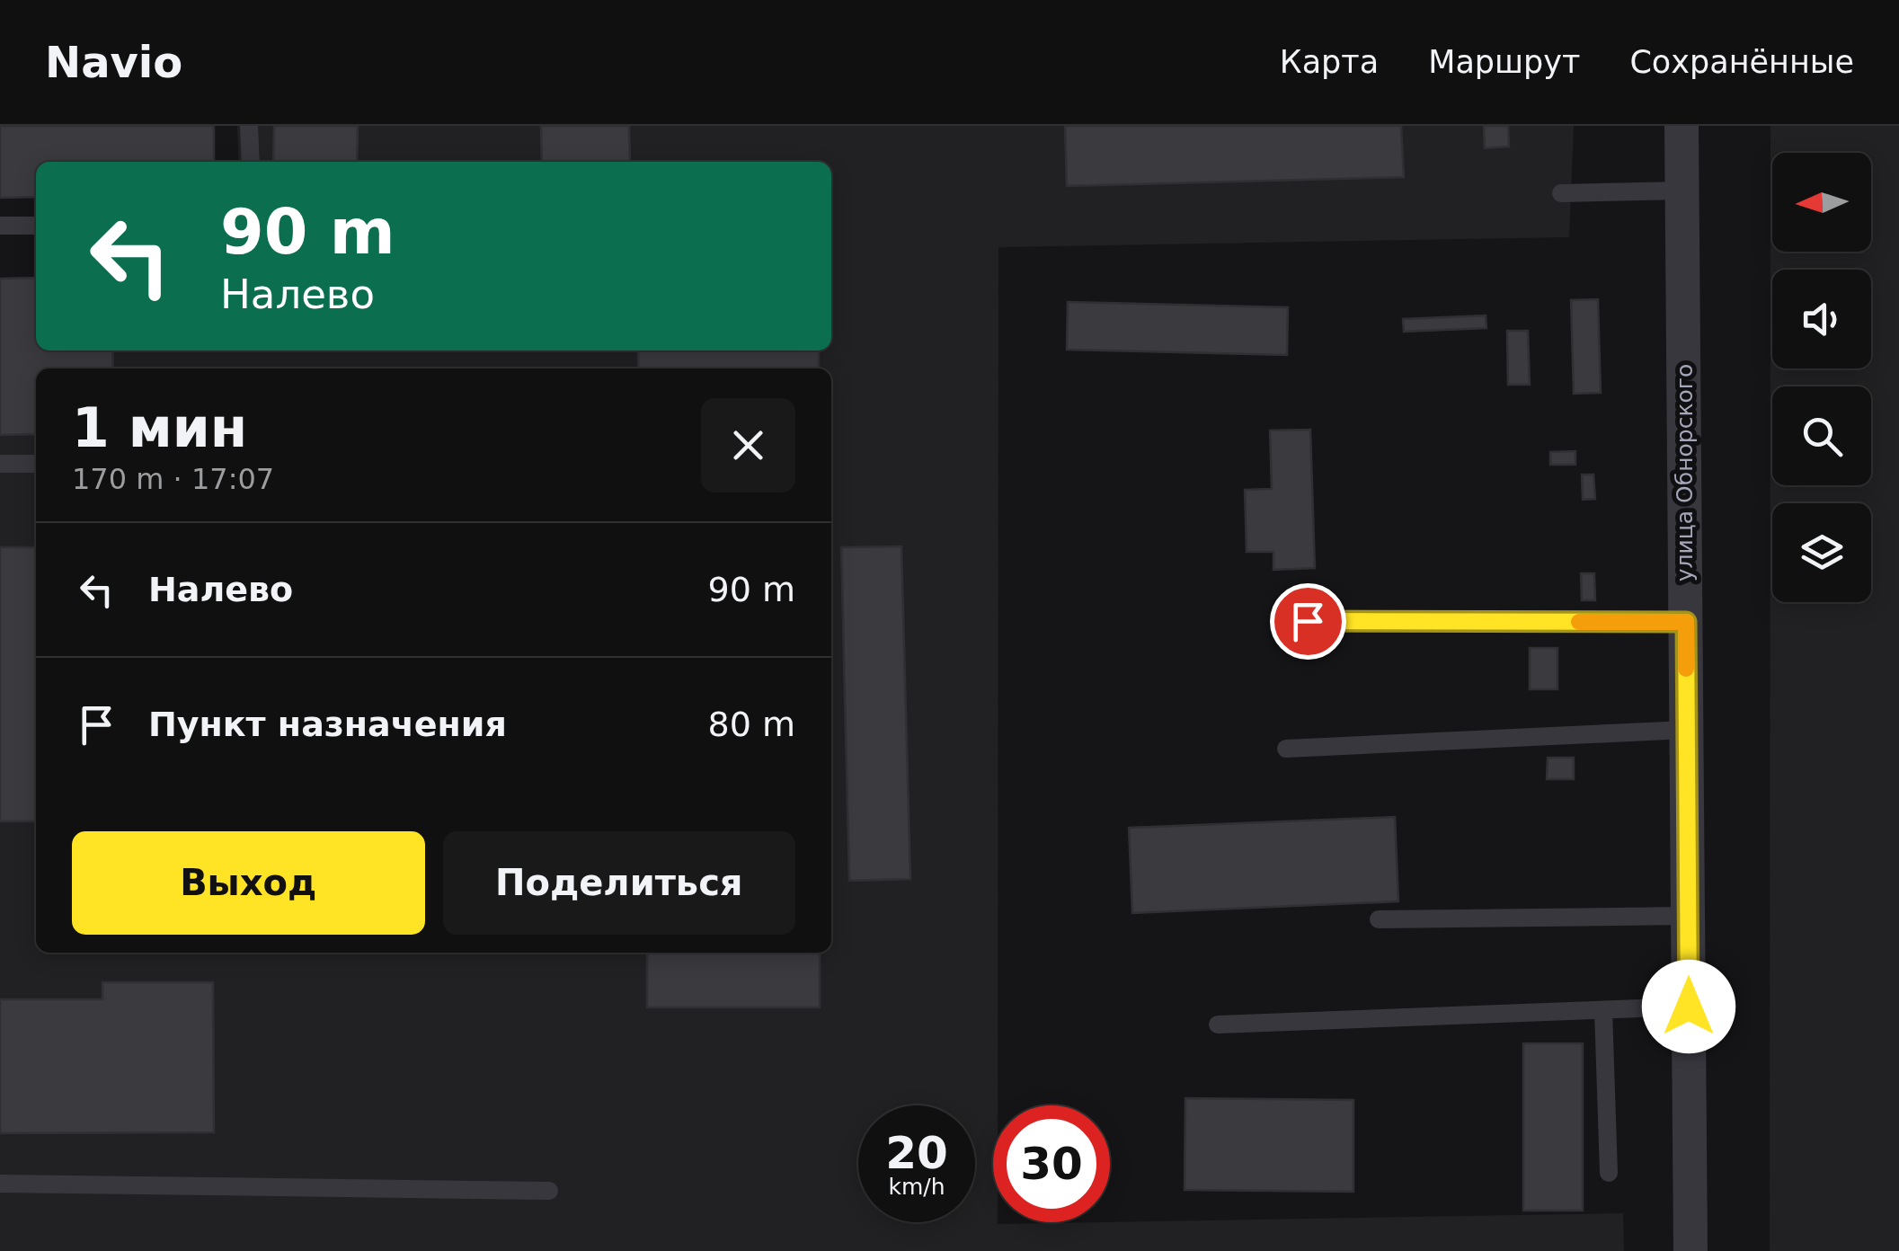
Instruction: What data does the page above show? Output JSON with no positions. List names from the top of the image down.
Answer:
{
  "streets": {
    "street": ["улица Обнорского"]
  },
  "north": "left",
  "page": {
    "header": "Navio",
    "nav": ["Карта", "Маршрут", "Сохранённые"],
    "turn": ["90 m", "Налево"],
    "heading": ["1 мин", "170 m · 17:07"],
    "list": [
      {
        "name": "Налево",
        "value": "90 m"
      },
      {
        "name": "Пункт назначения",
        "value": "80 m"
      }
    ],
    "buttons": ["Выход", "Поделиться"],
    "speed": "20 km/h",
    "limit": "30"
  }
}
